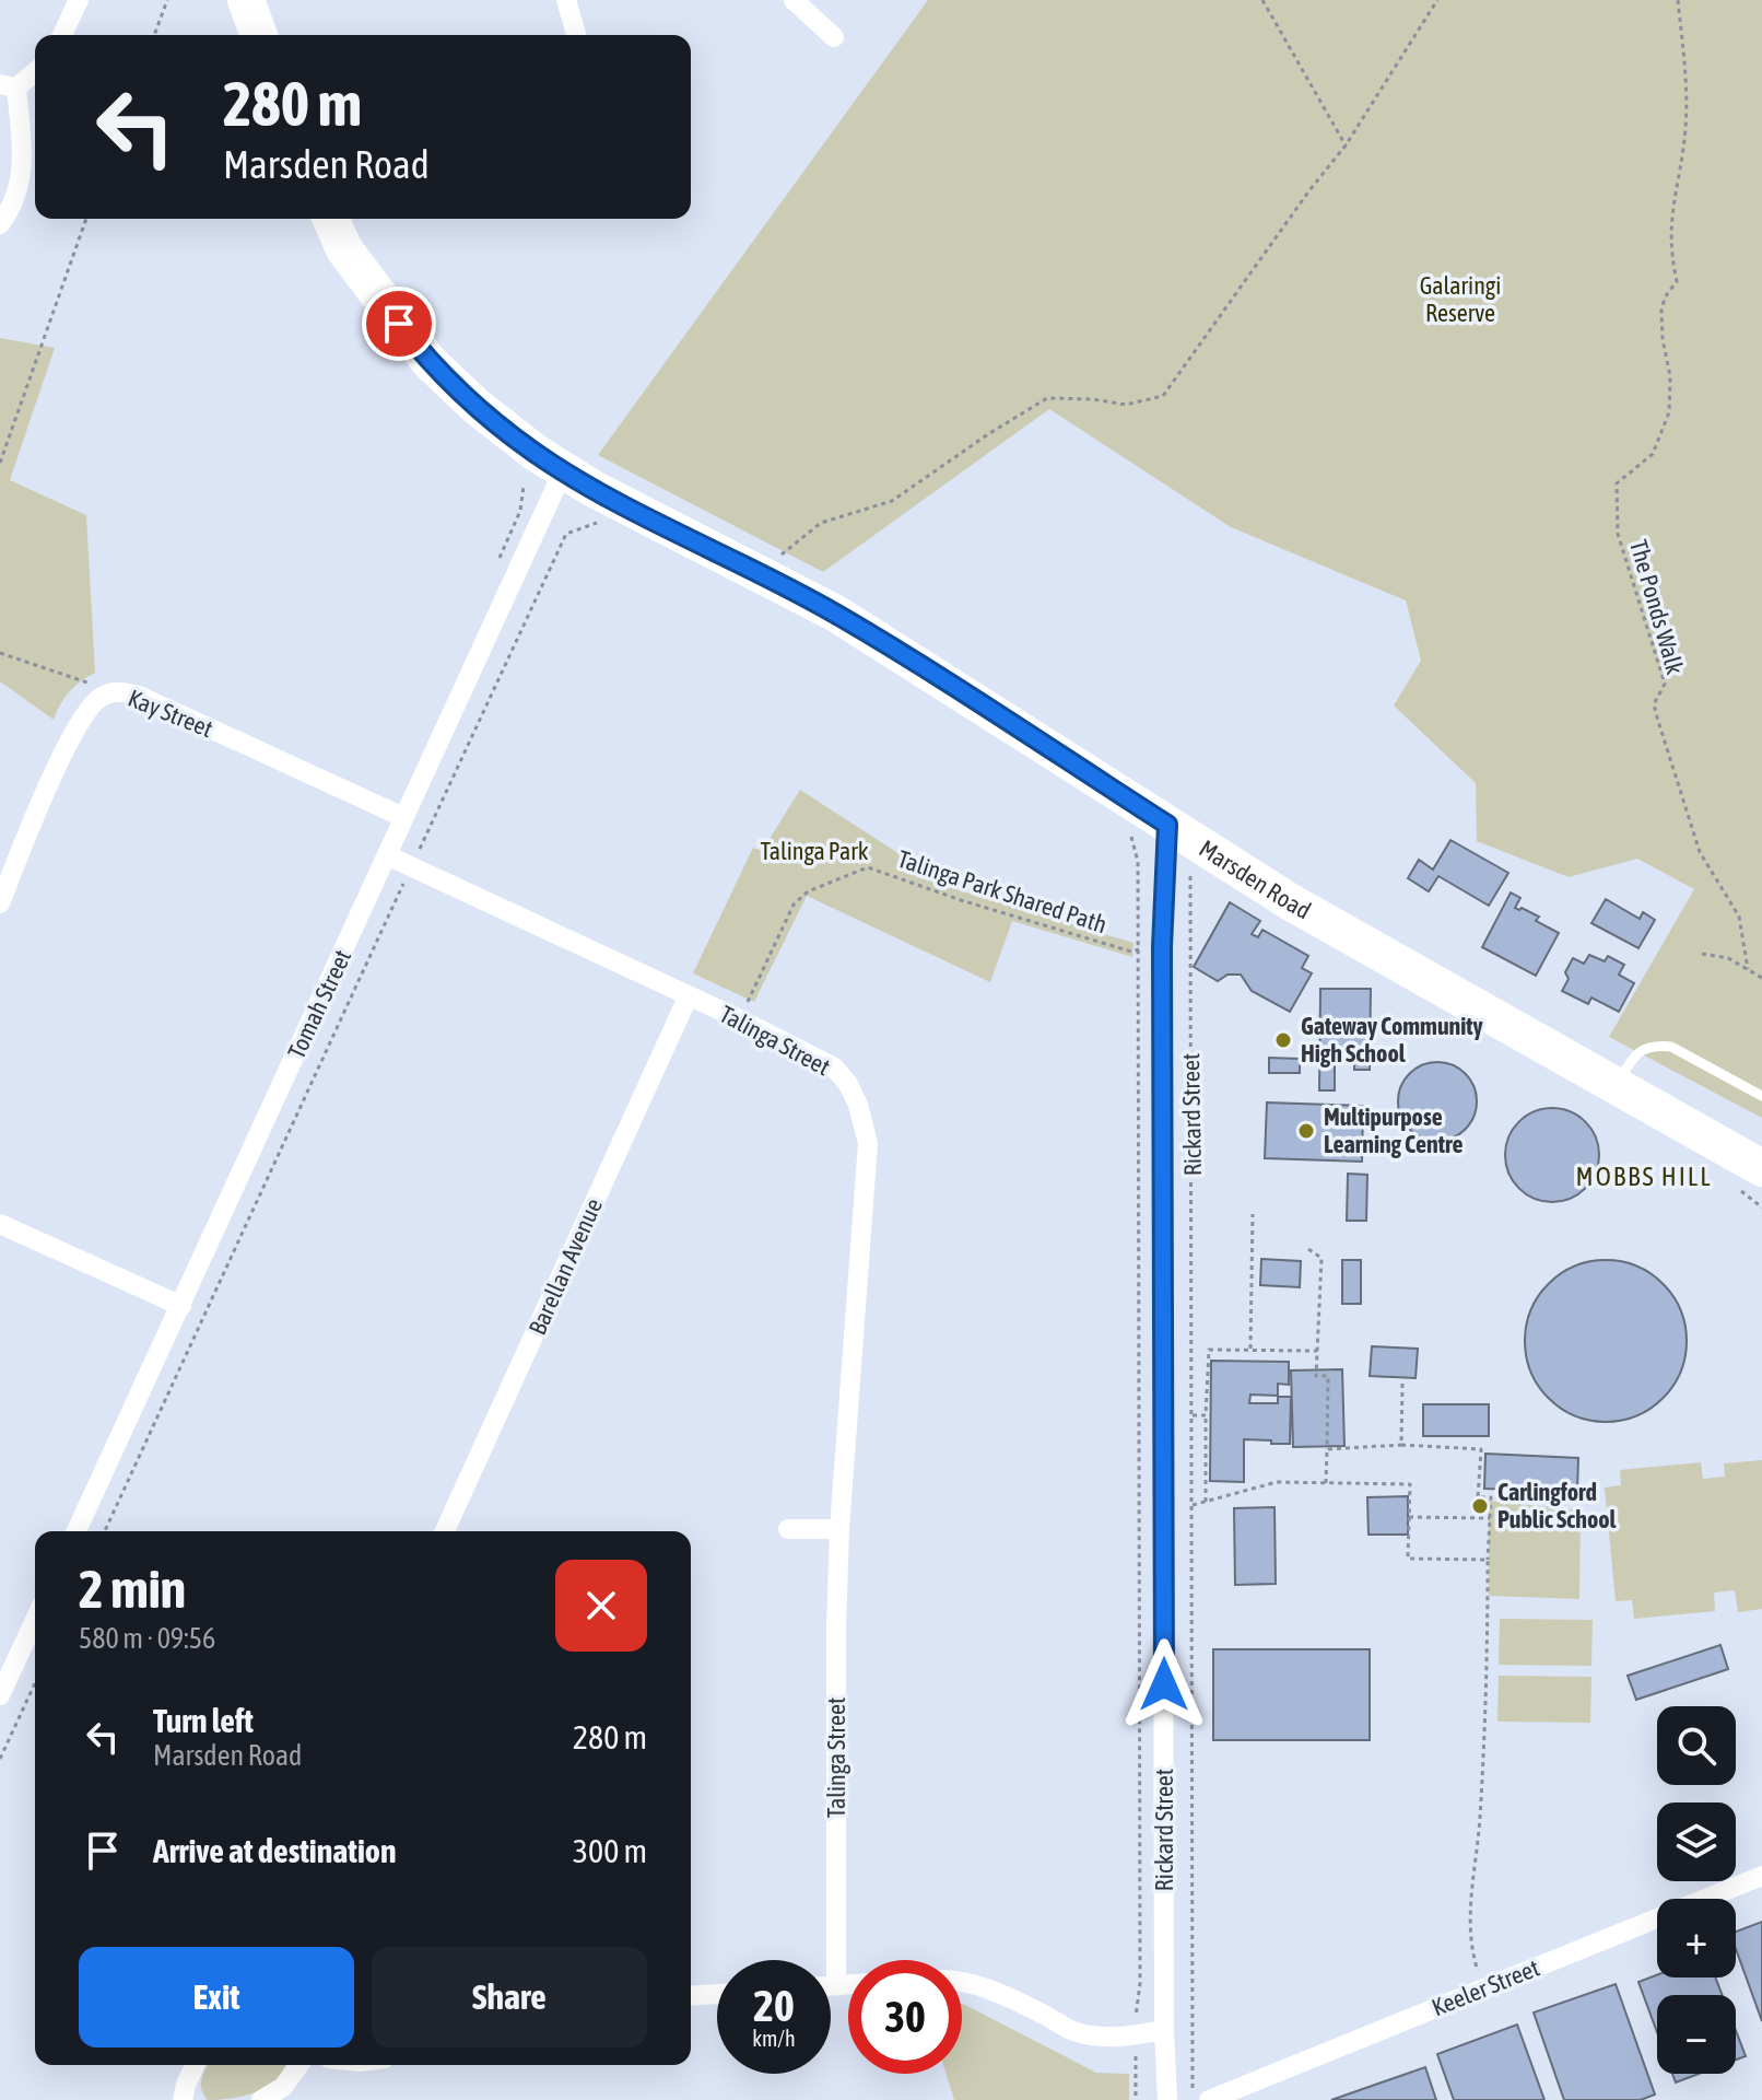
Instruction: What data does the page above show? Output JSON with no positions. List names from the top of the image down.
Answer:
{
  "streets": {
    "highway": ["Marsden Road"],
    "street": [
      "Kay Street",
      "Tomah Street",
      "Talinga Street",
      "Rickard Street",
      "Barellan Avenue",
      "Keeler Street"
    ],
    "path": ["The Ponds Walk", "Talinga Park Shared Path"]
  },
  "crossings": [
    ["Kay Street", "Tomah Street"],
    ["Marsden Road", "Tomah Street"],
    ["Marsden Road", "Rickard Street"],
    ["Talinga Park Shared Path", "Rickard Street"],
    ["Tomah Street", "Talinga Street"],
    ["Talinga Street", "Barellan Avenue"],
    ["Rickard Street", "Keeler Street"]
  ],
  "districts": ["MOBBS HILL"],
  "parks": ["Galaringi Reserve", "Talinga Park"],
  "places": ["Gateway Community High School", "Multipurpose Learning Centre", "Carlingford Public School"],
  "page": {
    "turn": ["280 m", "Marsden Road"],
    "heading": ["2 min", "580 m · 09:56"],
    "list": [
      {
        "name": "Turn left",
        "note": "Marsden Road",
        "value": "280 m"
      },
      {
        "name": "Arrive at destination",
        "value": "300 m"
      }
    ],
    "map_buttons": ["+", "−"],
    "buttons": ["Exit", "Share"],
    "speed": "20 km/h",
    "limit": "30"
  }
}
